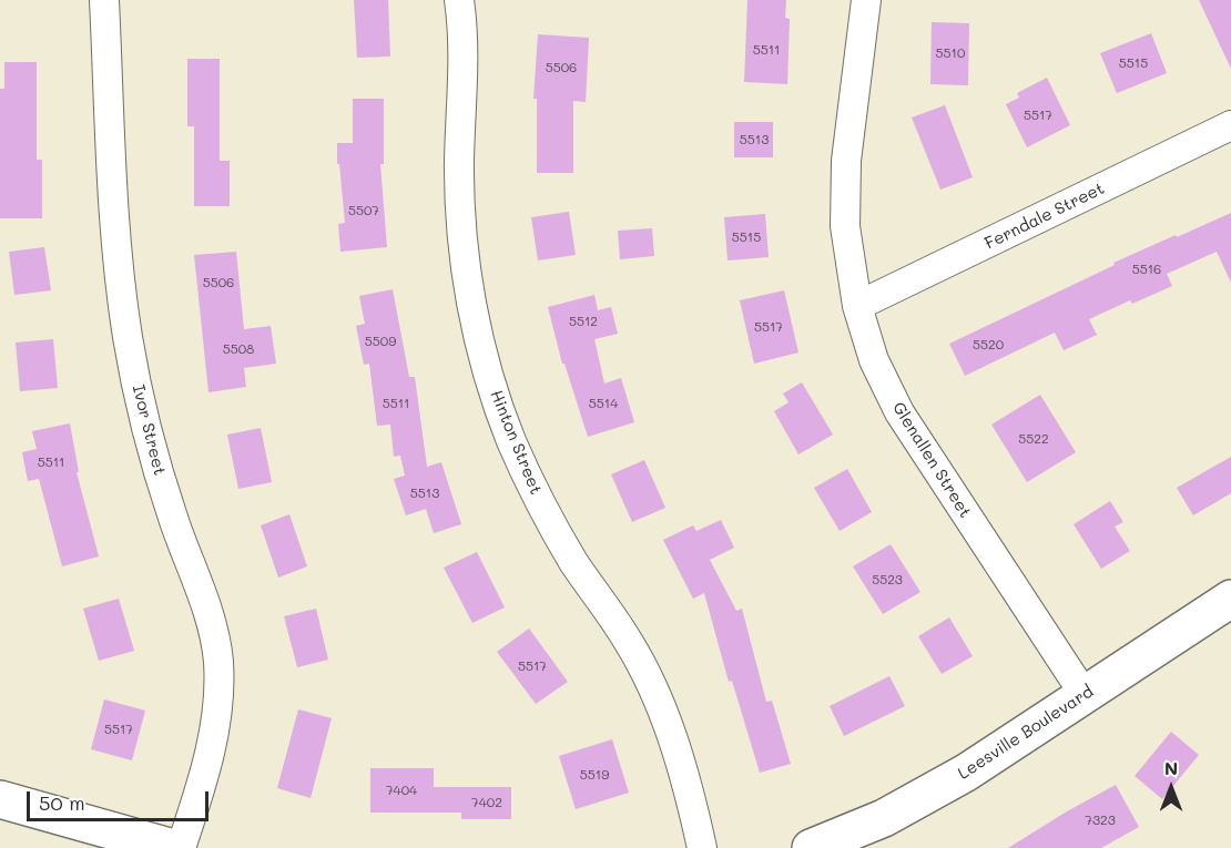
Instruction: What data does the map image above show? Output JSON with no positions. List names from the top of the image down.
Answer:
{
  "streets": {
    "street": [
      "Ferndale Street",
      "Ivor Street",
      "Hinton Street",
      "Glenallen Street",
      "Leesville Boulevard"
    ]
  },
  "crossings": [
    ["Ferndale Street", "Glenallen Street"],
    ["Glenallen Street", "Leesville Boulevard"]
  ],
  "house_numbers": [
    "5511",
    "5510",
    "5515",
    "5506",
    "5517",
    "5513",
    "5507",
    "5515",
    "5516",
    "5506",
    "5512",
    "5517",
    "5509",
    "5520",
    "5508",
    "5511",
    "5514",
    "5522",
    "5511",
    "5513",
    "5523",
    "5517",
    "5517",
    "5519",
    "7404",
    "7402",
    "7323"
  ],
  "scale_bar": "50 m",
  "north": "top"
}
